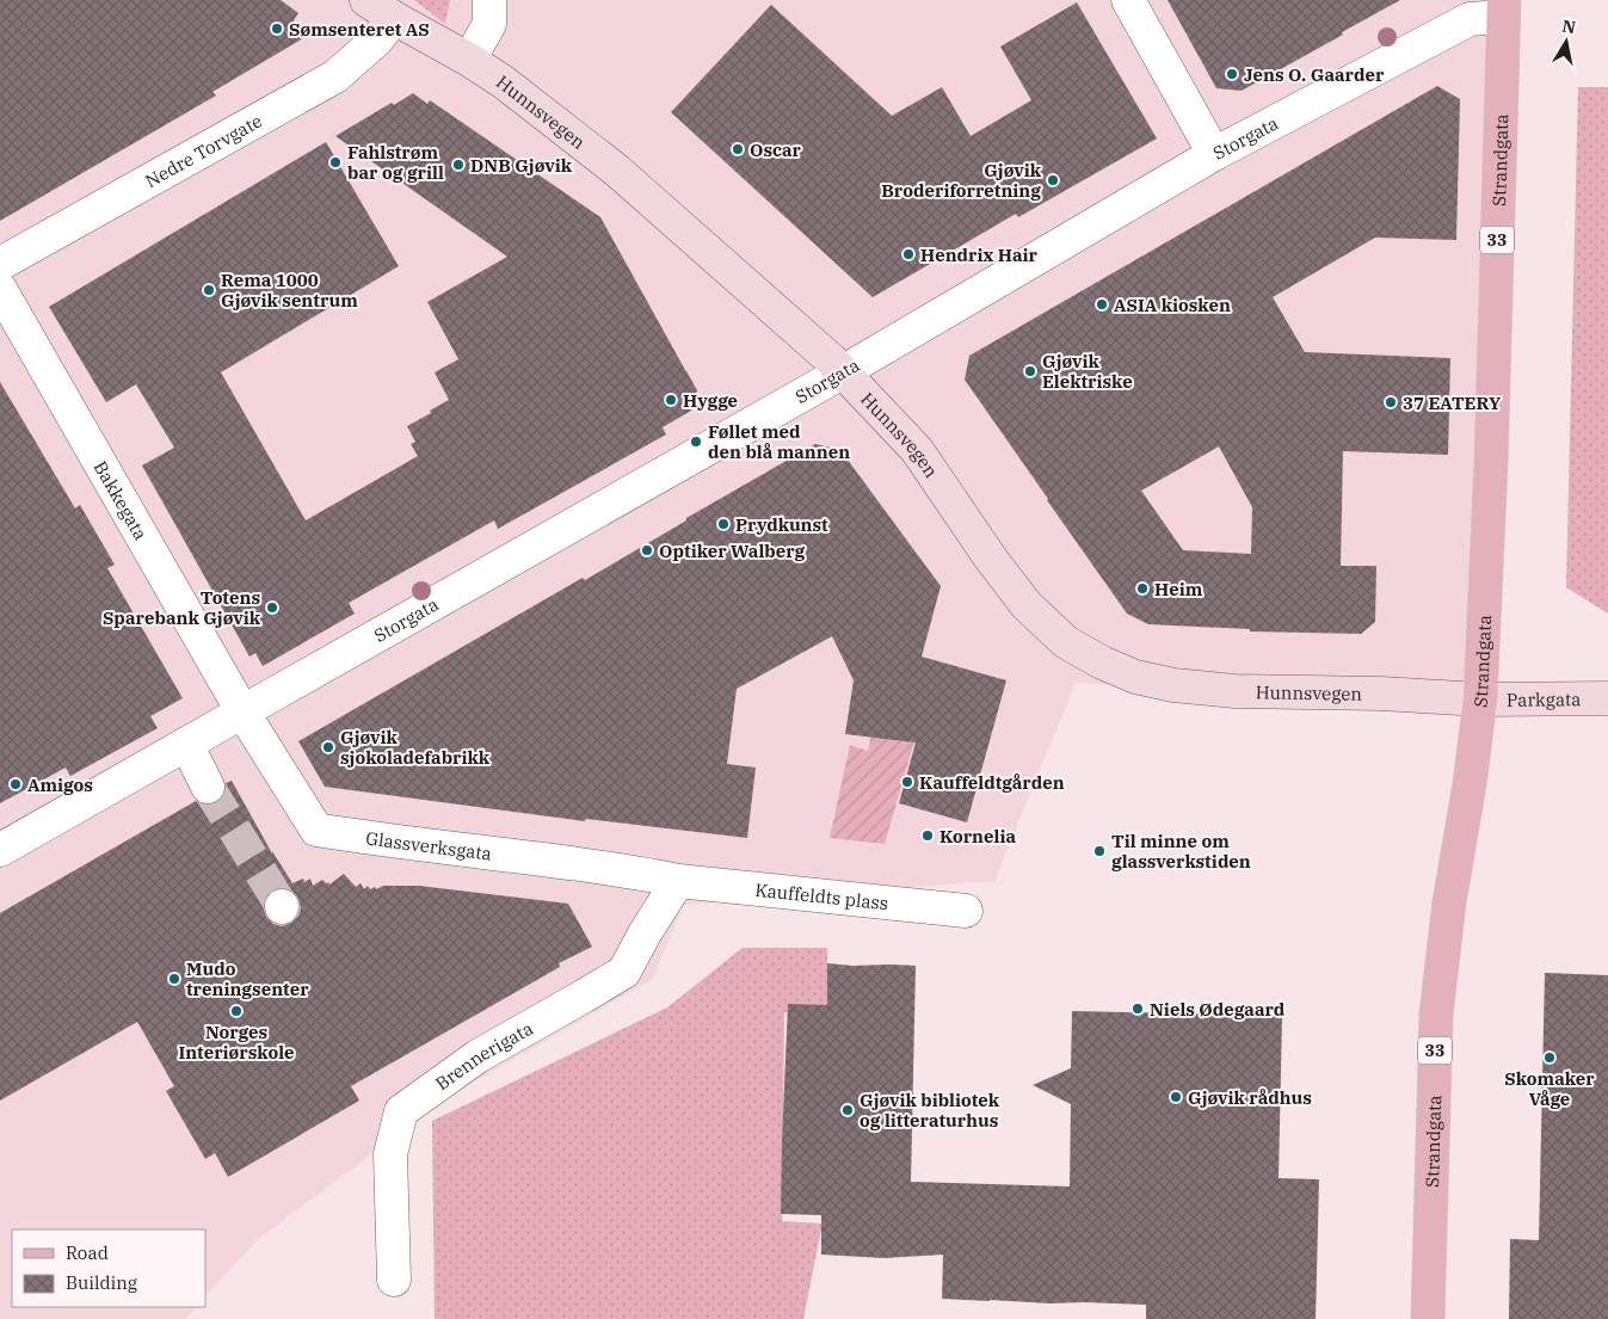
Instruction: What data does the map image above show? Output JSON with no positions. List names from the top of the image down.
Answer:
{
  "streets": {
    "main road": [
      "Hunnsvegen",
      "Strandgata",
      "33",
      "Parkgata"
    ],
    "street": [
      "Storgata",
      "Nedre Torvgate",
      "Bakkegata",
      "Glassverksgata",
      "Kauffeldts plass",
      "Brennerigata"
    ]
  },
  "crossings": [
    ["Hunnsvegen", "Storgata"],
    ["Hunnsvegen", "Nedre Torvgate"],
    ["Hunnsvegen", "Strandgata"],
    ["Hunnsvegen", "Parkgata"],
    ["Storgata", "Strandgata"],
    ["Storgata", "Bakkegata"],
    ["Storgata", "Glassverksgata"],
    ["Strandgata", "Parkgata"],
    ["Bakkegata", "Glassverksgata"],
    ["Glassverksgata", "Kauffeldts plass"],
    ["Glassverksgata", "Brennerigata"],
    ["Kauffeldts plass", "Brennerigata"]
  ],
  "places": [
    "Sømsenteret AS",
    "Jens O. Gaarder",
    "Oscar",
    "Fahlstrøm bar og grill",
    "DNB Gjøvik",
    "Gjøvik Broderiforretning",
    "Hendrix Hair",
    "Rema 1000 Gjøvik sentrum",
    "ASIA kiosken",
    "Gjøvik Elektriske",
    "Hygge",
    "37 EATERY",
    "Føllet med den blå mannen",
    "Prydkunst",
    "Optiker Walberg",
    "Heim",
    "Totens Sparebank Gjøvik",
    "Gjøvik sjokoladefabrikk",
    "Kauffeldtgården",
    "Amigos",
    "Kornelia",
    "Til minne om glassverkstiden",
    "Mudo treningsenter",
    "Niels Ødegaard",
    "Norges Interiørskole",
    "Skomaker Våge",
    "Gjøvik rådhus",
    "Gjøvik bibliotek og litteraturhus"
  ],
  "legend": ["Road", "Building"],
  "north": "top"
}
